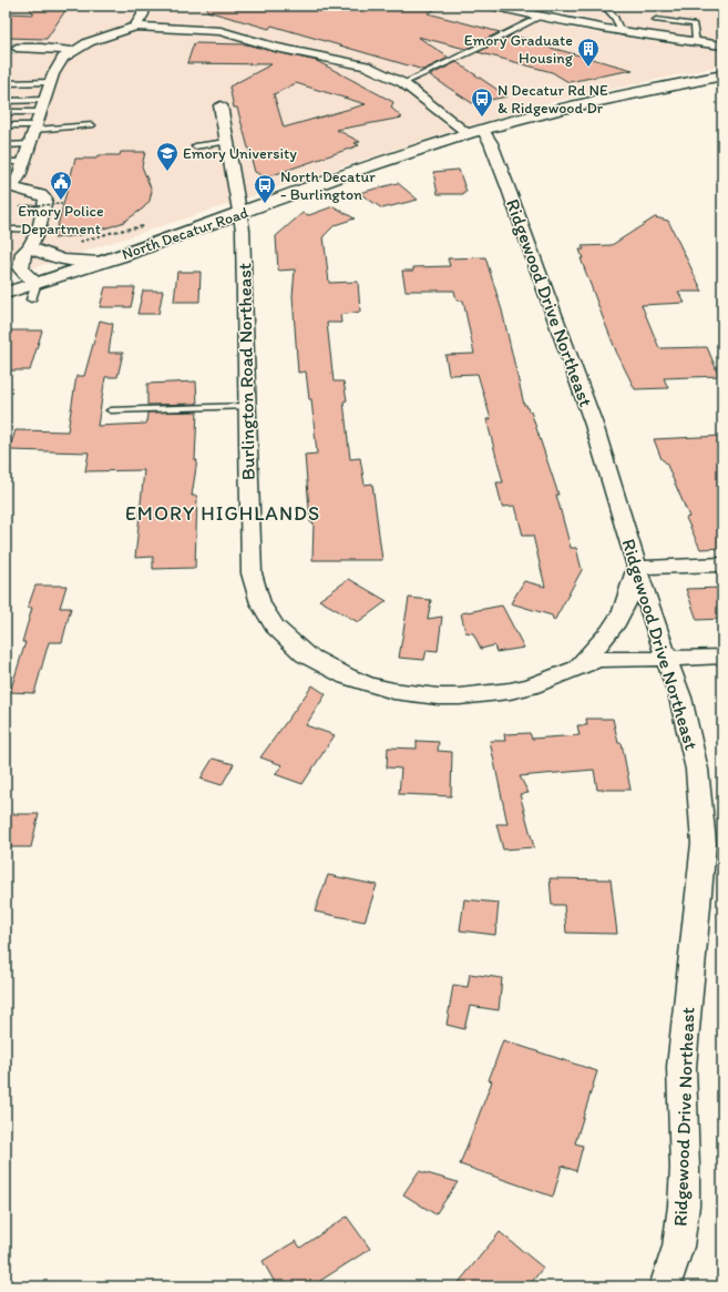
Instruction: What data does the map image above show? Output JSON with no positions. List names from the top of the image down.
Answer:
{
  "streets": {
    "main road": ["North Decatur Road"],
    "street": ["Ridgewood Drive Northeast", "Burlington Road Northeast"]
  },
  "crossings": [
    ["North Decatur Road", "Ridgewood Drive Northeast"],
    ["North Decatur Road", "Burlington Road Northeast"],
    ["Ridgewood Drive Northeast", "Burlington Road Northeast"]
  ],
  "districts": ["EMORY HIGHLANDS"],
  "places": {
    "building": ["Emory Graduate Housing"],
    "bus stop": ["N Decatur Rd NE & Ridgewood Dr", "North Decatur - Burlington"],
    "school or university": ["Emory University"],
    "public building": ["Emory Police Department"]
  }
}
